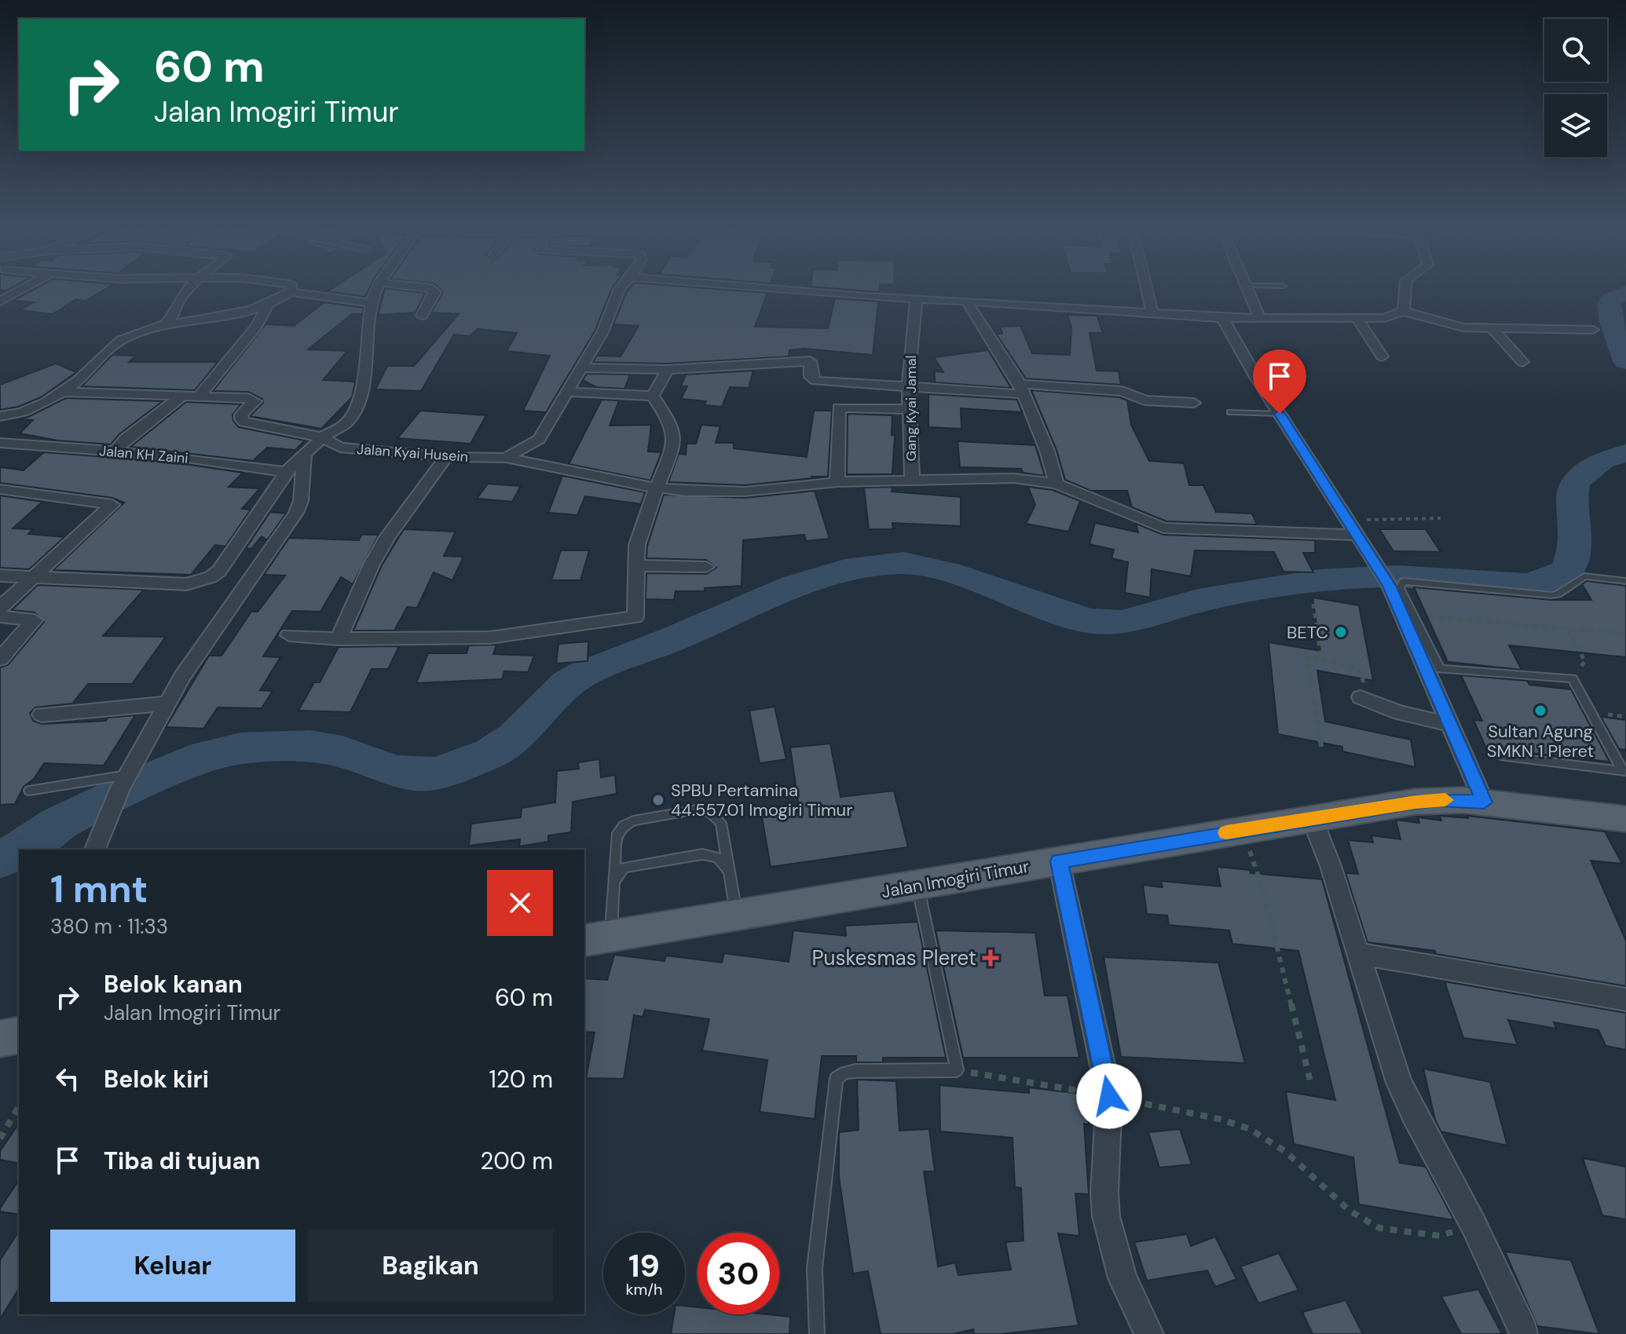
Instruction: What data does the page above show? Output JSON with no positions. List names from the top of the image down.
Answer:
{
  "streets": {
    "main road": ["Jalan Imogiri Timur"],
    "street": ["Gang Kyai Jamal", "Jalan Kyai Husein", "Jalan KH Zaini"]
  },
  "crossings": [
    ["Gang Kyai Jamal", "Jalan Kyai Husein"]
  ],
  "places": {
    "other": ["BETC", "Sultan Agung SMKN 1 Pleret", "SPBU Pertamina 44.557.01 Imogiri Timur"],
    "health": ["Puskesmas Pleret"]
  },
  "page": {
    "turn": ["60 m", "Jalan Imogiri Timur"],
    "heading": ["1 mnt", "380 m · 11:33"],
    "list": [
      {
        "name": "Belok kanan",
        "note": "Jalan Imogiri Timur",
        "value": "60 m"
      },
      {
        "name": "Belok kiri",
        "value": "120 m"
      },
      {
        "name": "Tiba di tujuan",
        "value": "200 m"
      }
    ],
    "buttons": ["Keluar", "Bagikan"],
    "speed": "19 km/h",
    "limit": "30"
  }
}
